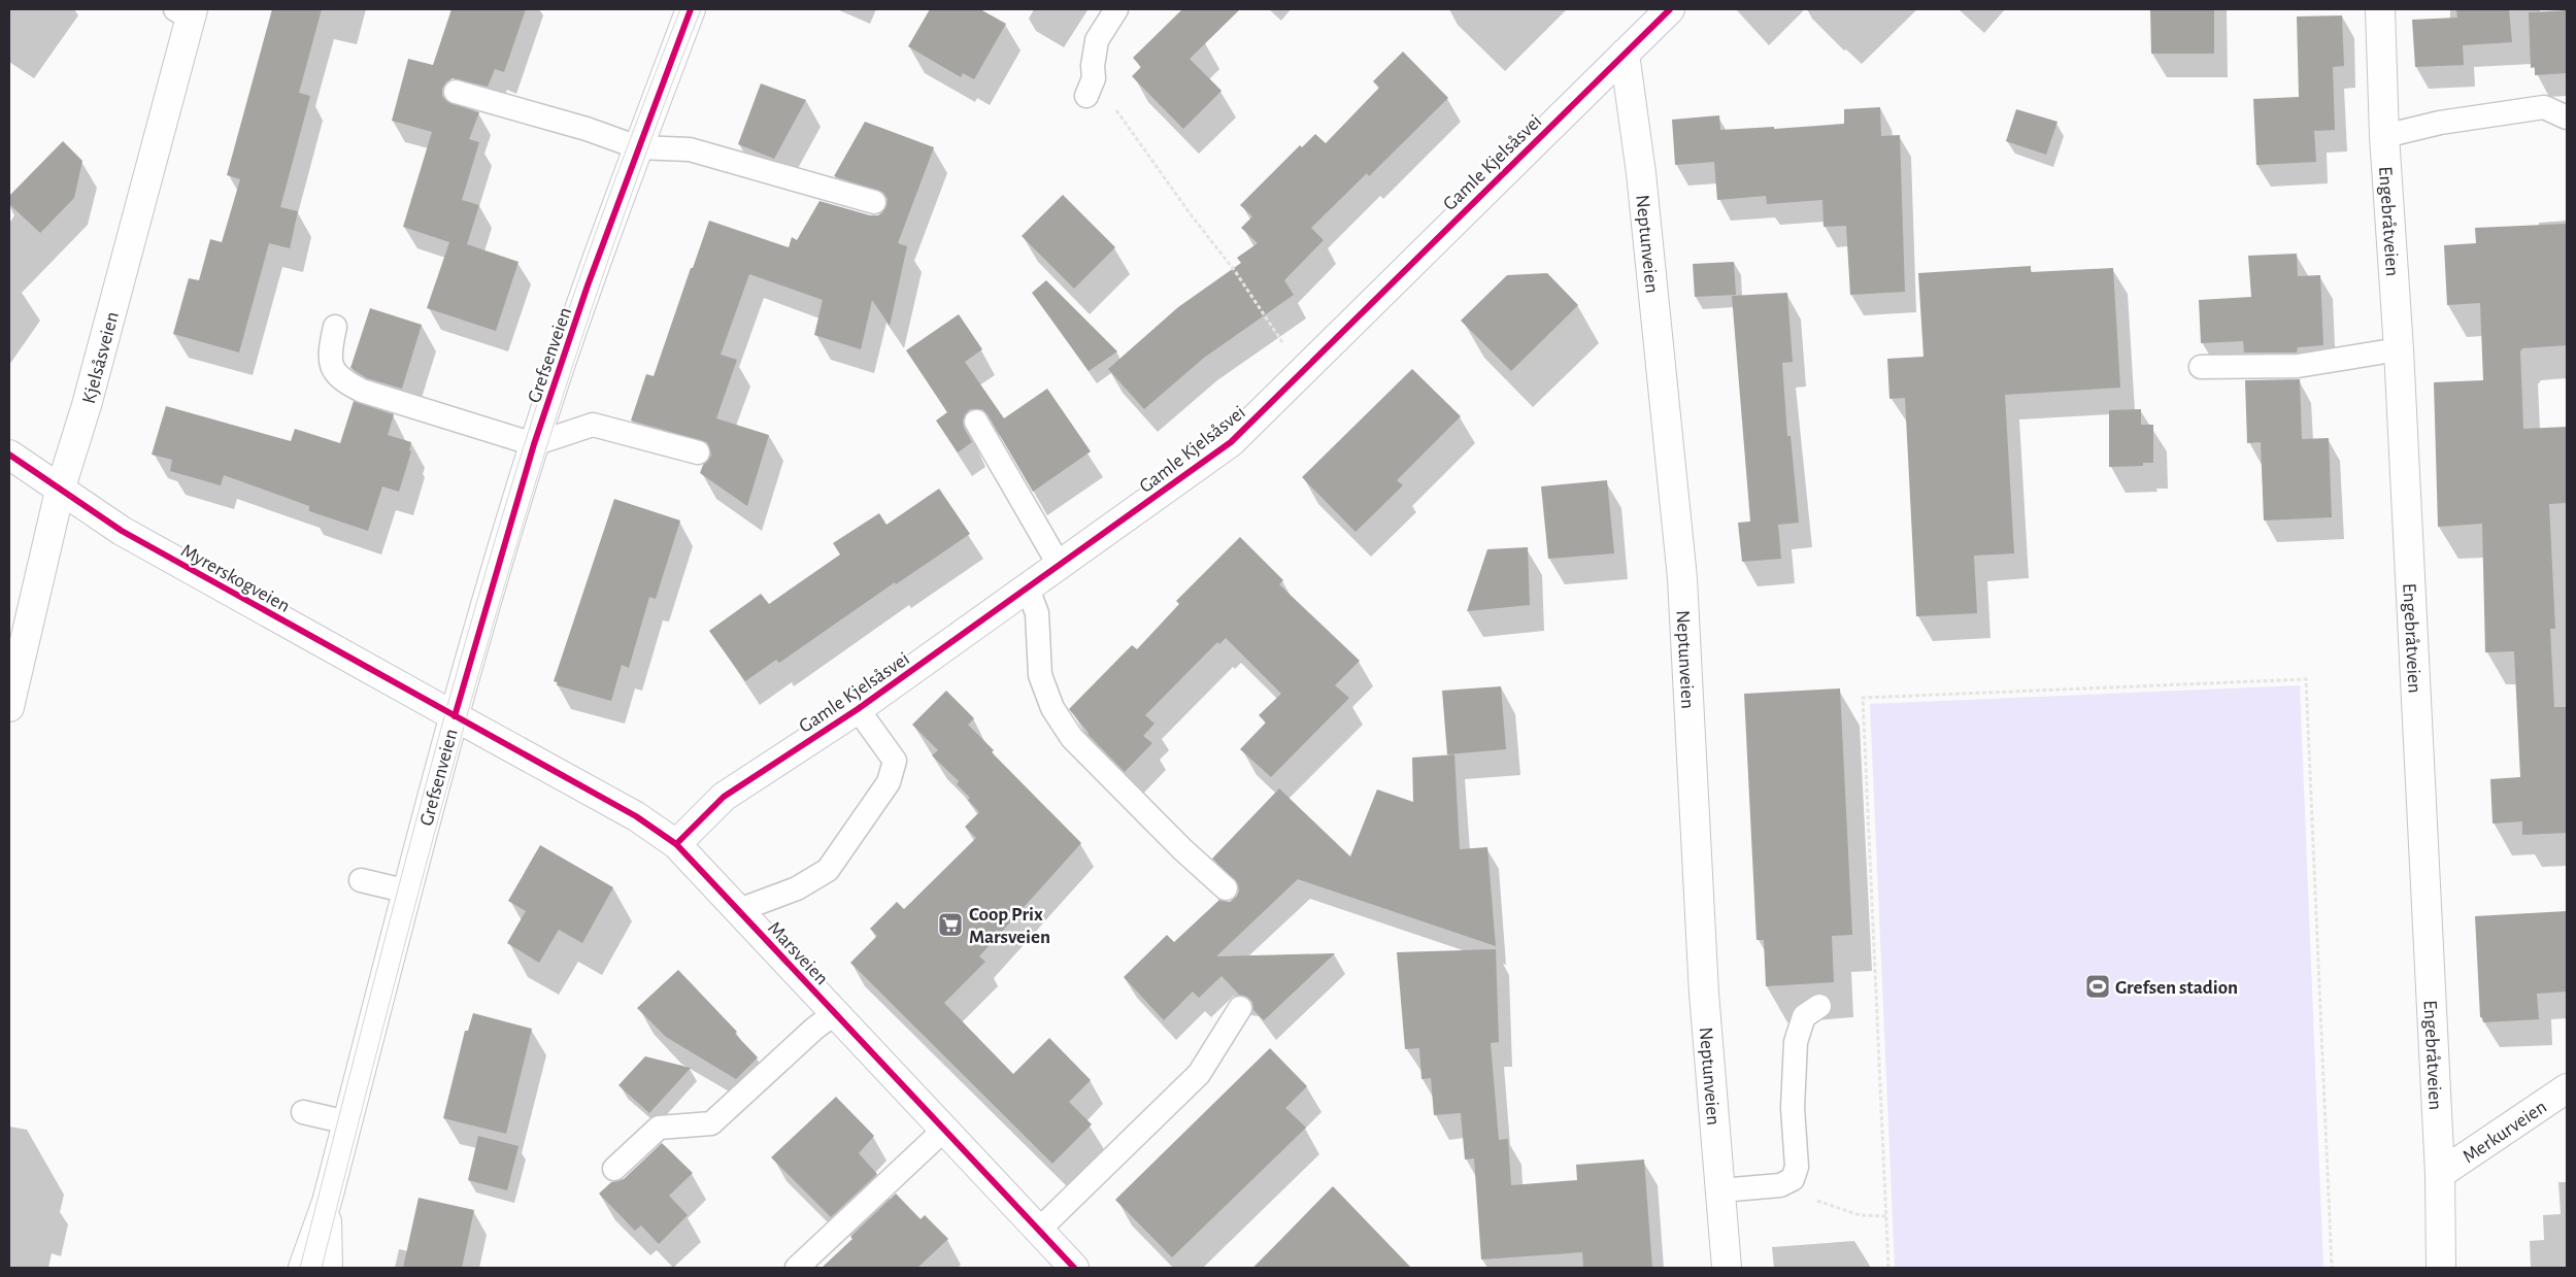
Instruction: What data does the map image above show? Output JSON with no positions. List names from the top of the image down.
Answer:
{
  "streets": {
    "street": [
      "Gamle Kjelsåsvei",
      "Engebråtveien",
      "Neptunveien",
      "Grefsenveien",
      "Kjelsåsveien",
      "Myrerskogveien",
      "Marsveien",
      "Merkurveien"
    ]
  },
  "crossings": [
    ["Gamle Kjelsåsvei", "Neptunveien"],
    ["Gamle Kjelsåsvei", "Marsveien"],
    ["Engebråtveien", "Merkurveien"],
    ["Grefsenveien", "Myrerskogveien"],
    ["Grefsenveien", "Marsveien"],
    ["Kjelsåsveien", "Myrerskogveien"],
    ["Myrerskogveien", "Marsveien"]
  ],
  "places": {
    "supermarket": ["Coop Prix Marsveien"],
    "sports": ["Grefsen stadion"]
  }
}
